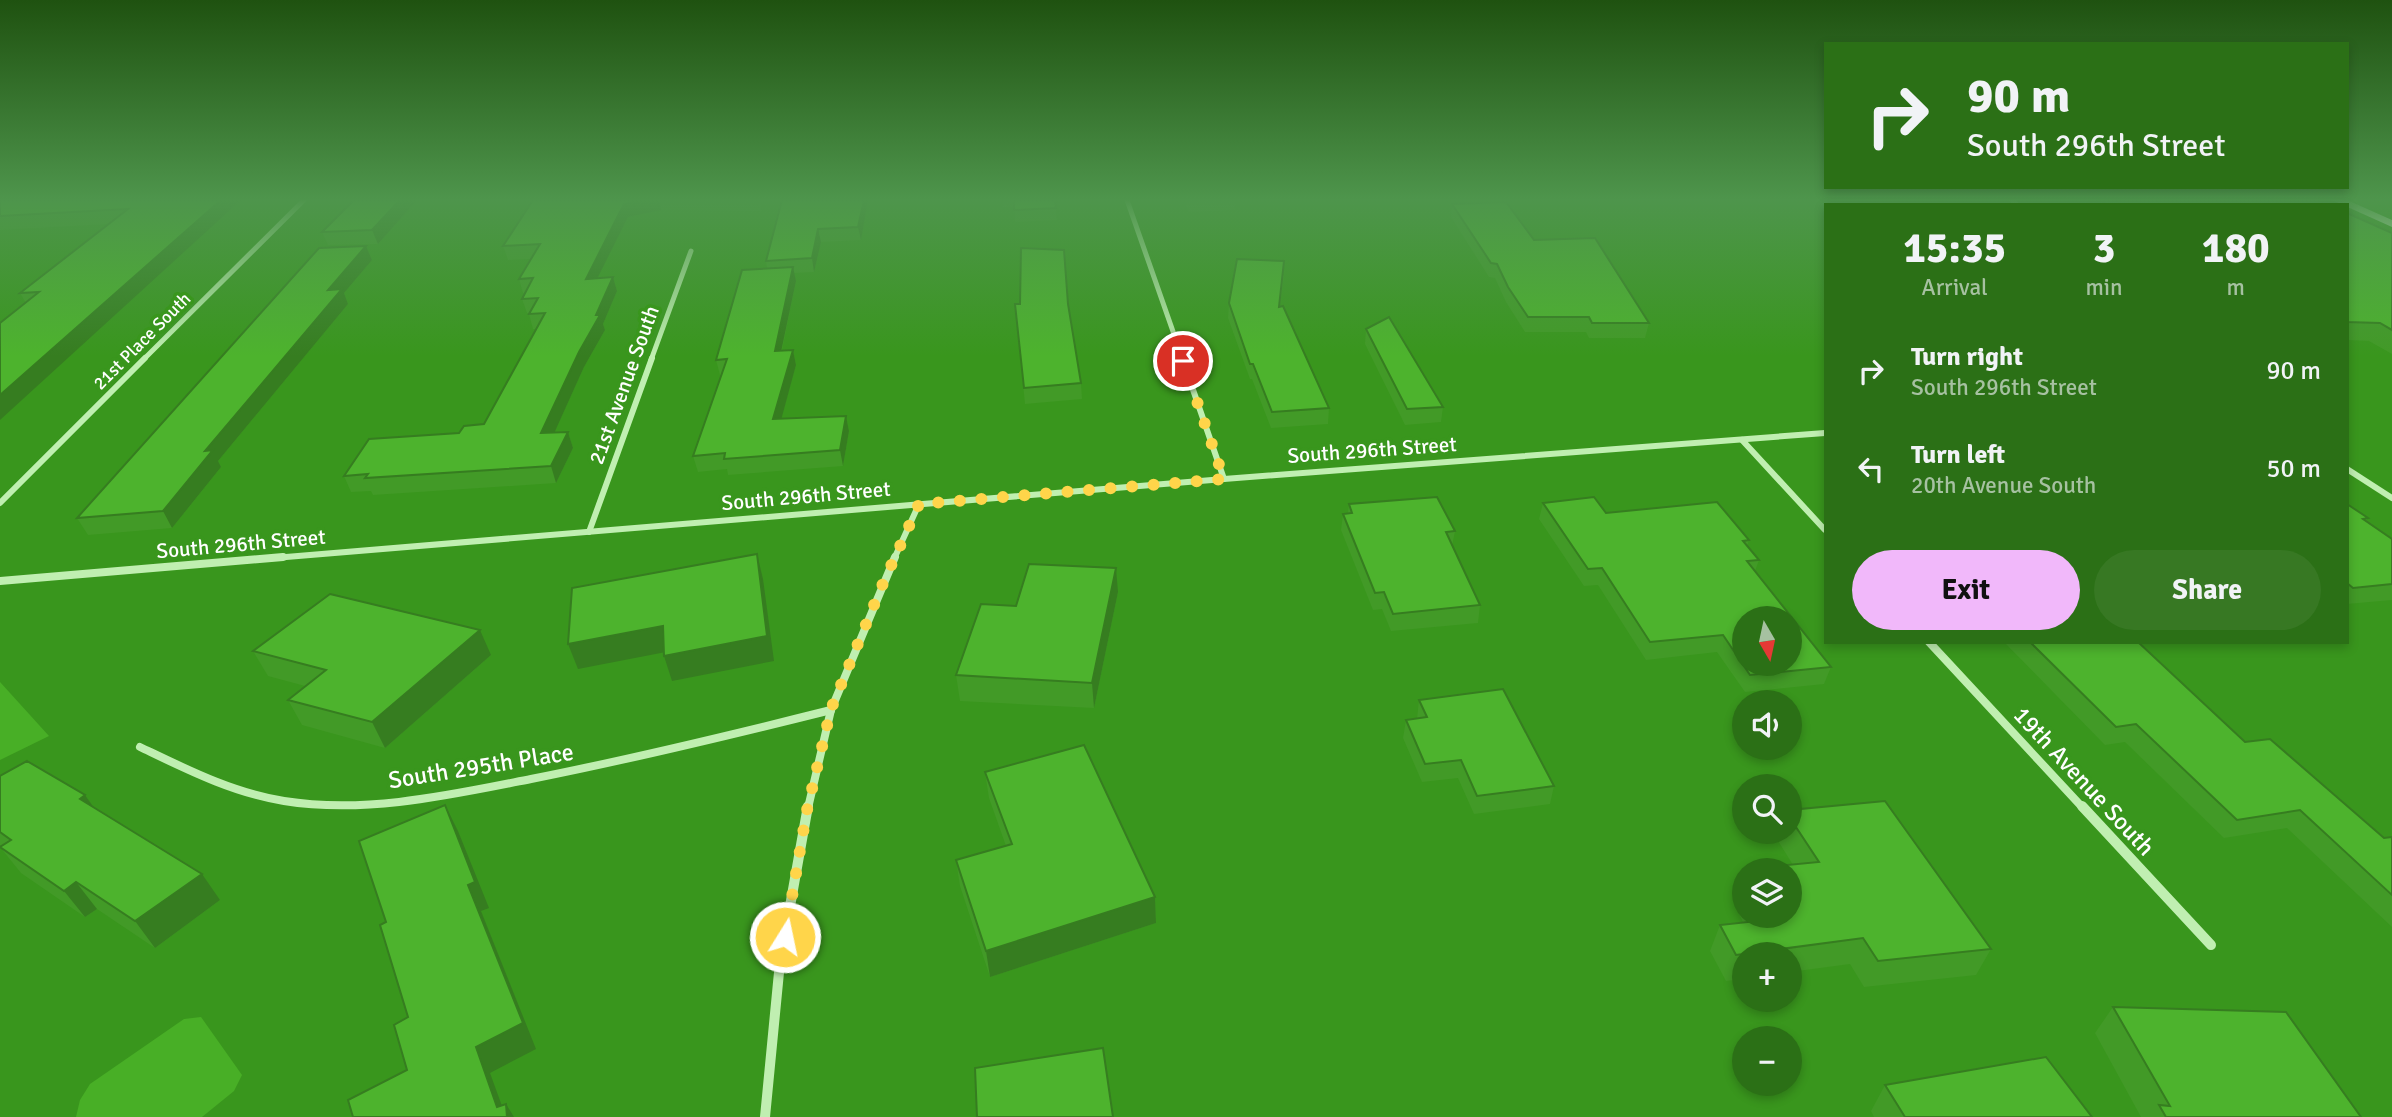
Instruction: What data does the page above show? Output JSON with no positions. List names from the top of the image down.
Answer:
{
  "streets": {
    "street": [
      "21st Place South",
      "21st Avenue South",
      "South 296th Street",
      "South 295th Place",
      "19th Avenue South"
    ]
  },
  "crossings": [
    ["21st Avenue South", "South 296th Street"]
  ],
  "north": "bottom",
  "page": {
    "turn": ["90 m", "South 296th Street"],
    "eta": [
      "15:35",
      "Arrival",
      "3",
      "min",
      "180",
      "m"
    ],
    "list": [
      {
        "name": "Turn right",
        "note": "South 296th Street",
        "value": "90 m"
      },
      {
        "name": "Turn left",
        "note": "20th Avenue South",
        "value": "50 m"
      }
    ],
    "buttons": ["Exit", "Share"],
    "map_buttons": ["+", "−"]
  }
}
